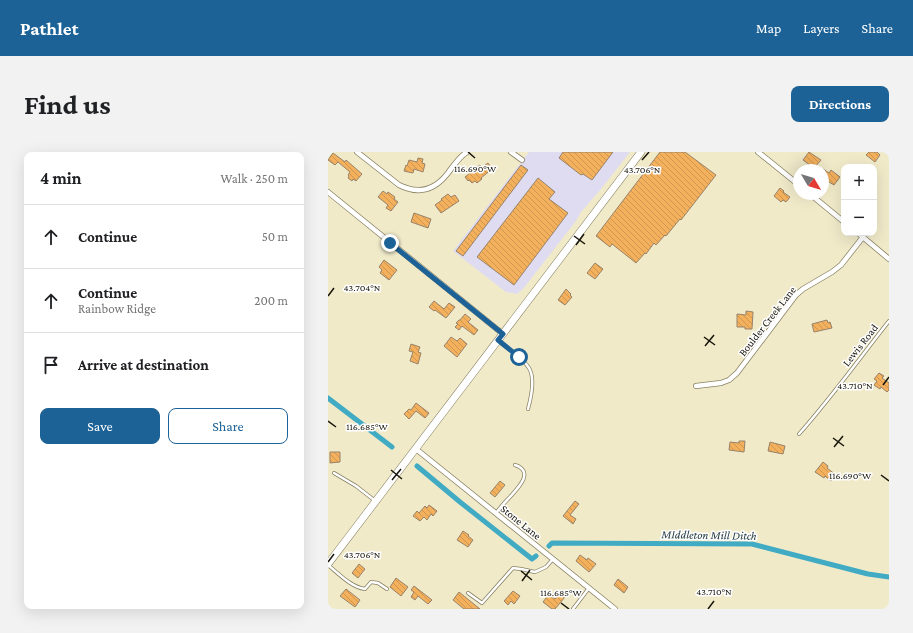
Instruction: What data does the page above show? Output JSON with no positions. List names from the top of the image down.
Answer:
{
  "streets": {
    "street": ["Boulder Creek Lane", "Stone Lane"],
    "lane": ["Lewis Road"]
  },
  "water": ["MIddleton Mill Ditch"],
  "north": "bottom right",
  "page": {
    "header": "Pathlet",
    "nav": ["Map", "Layers", "Share"],
    "buttons": [
      "Directions",
      ["Save", "Share"]
    ],
    "title": "Find us",
    "heading": ["4 min", "Walk · 250 m"],
    "map_buttons": ["+", "−"],
    "list": [
      ["Continue", "50 m"],
      ["Continue", "Rainbow Ridge", "200 m"],
      "Arrive at destination"
    ]
  },
  "coordinates": [
    "116.690°W",
    "43.706°N",
    "43.704°N",
    "43.710°N",
    "116.685°W"
  ]
}
